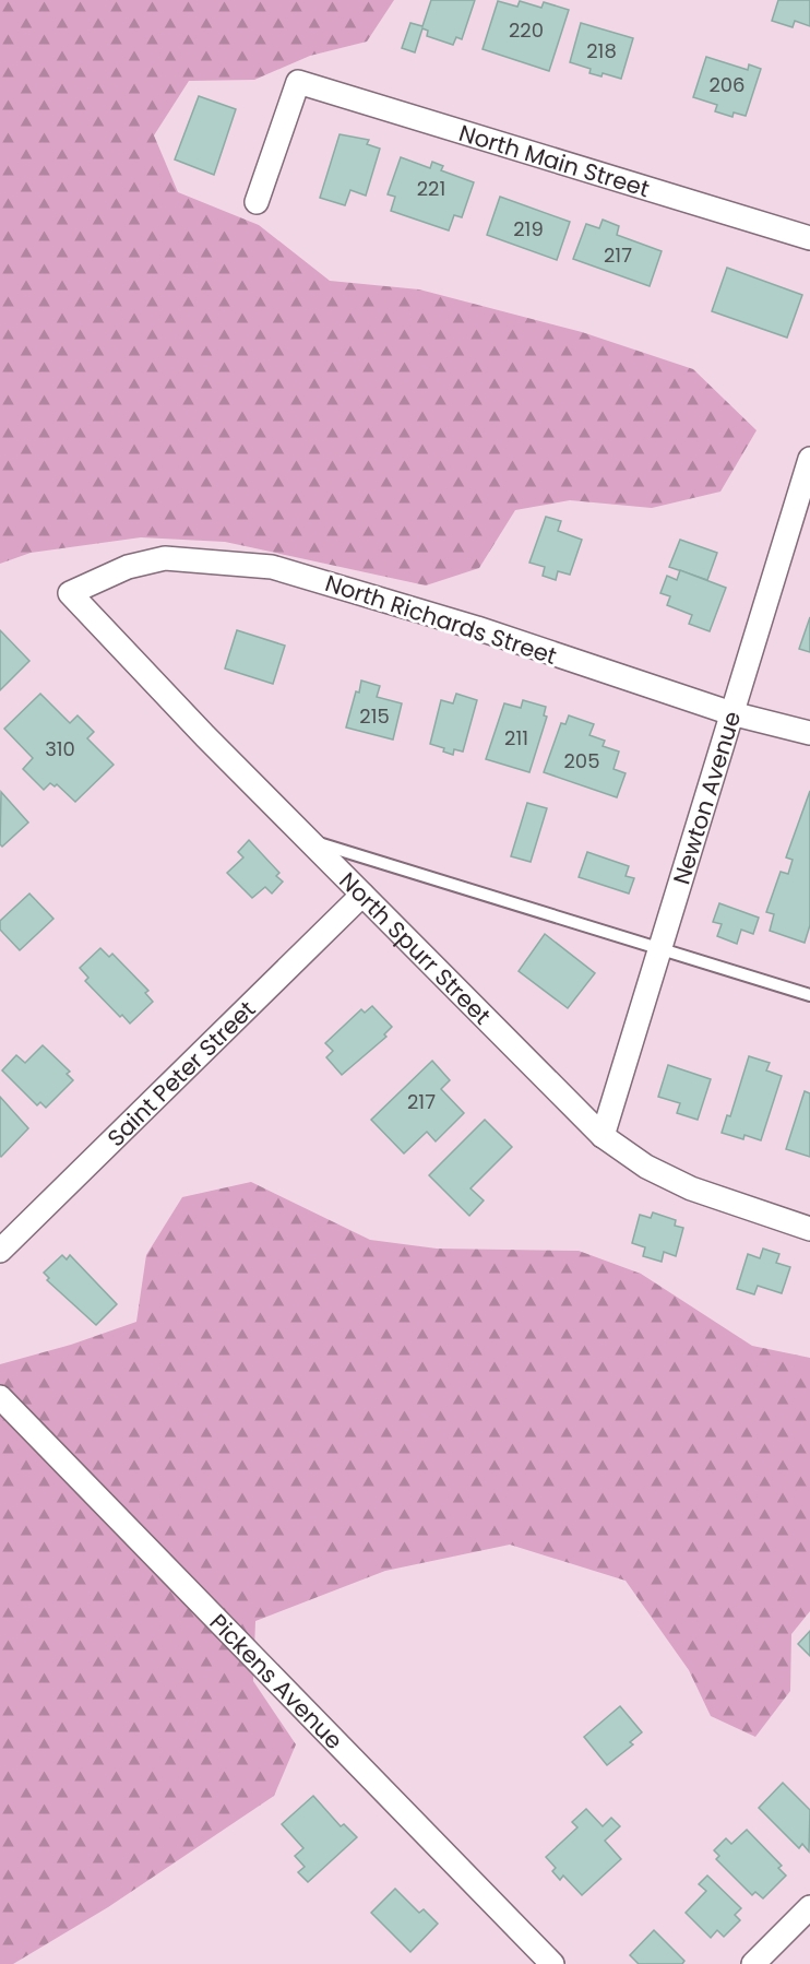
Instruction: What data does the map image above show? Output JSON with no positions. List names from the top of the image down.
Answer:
{
  "streets": {
    "street": [
      "North Main Street",
      "North Richards Street",
      "Newton Avenue",
      "North Spurr Street",
      "Saint Peter Street",
      "Pickens Avenue"
    ]
  },
  "crossings": [
    ["North Richards Street", "Newton Avenue"],
    ["North Richards Street", "North Spurr Street"],
    ["Newton Avenue", "North Spurr Street"],
    ["North Spurr Street", "Saint Peter Street"]
  ],
  "house_numbers": [
    "220",
    "218",
    "206",
    "221",
    "219",
    "217",
    "215",
    "211",
    "310",
    "205",
    "217"
  ]
}
